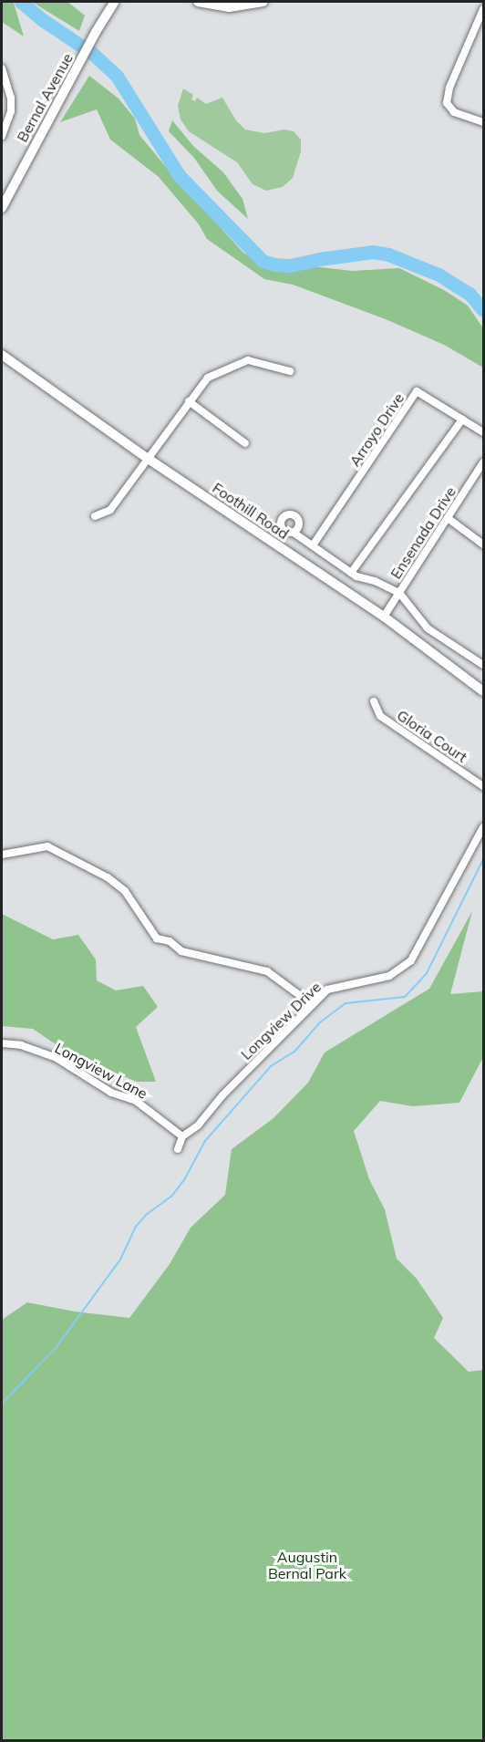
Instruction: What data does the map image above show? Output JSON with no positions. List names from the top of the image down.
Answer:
{
  "streets": {
    "main road": ["Bernal Avenue", "Foothill Road"],
    "street": [
      "Arroyo Drive",
      "Ensenada Drive",
      "Gloria Court",
      "Longview Drive",
      "Longview Lane"
    ]
  },
  "crossings": [
    ["Foothill Road", "Ensenada Drive"],
    ["Longview Drive", "Longview Lane"]
  ],
  "parks": ["Augustin Bernal Park"]
}
